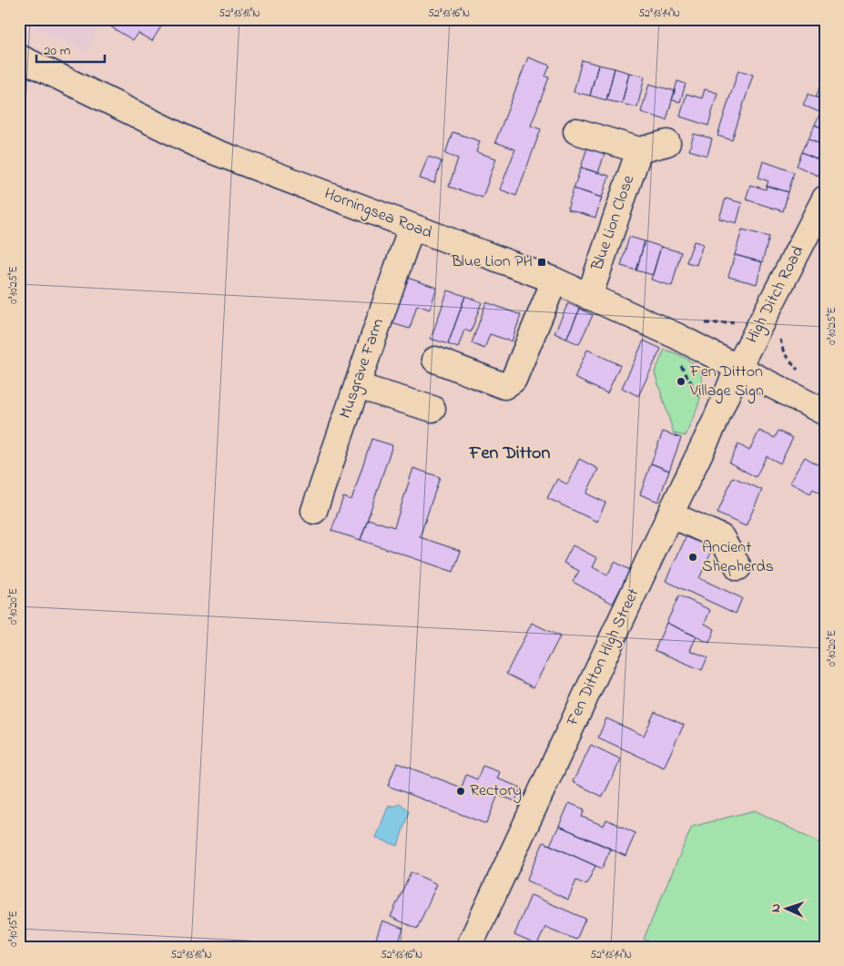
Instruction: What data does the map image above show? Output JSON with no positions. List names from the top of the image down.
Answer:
{
  "streets": {
    "street": [
      "Horningsea Road",
      "Blue Lion Close",
      "High Ditch Road",
      "Musgrave Farm",
      "Fen Ditton High Street"
    ]
  },
  "crossings": [
    ["Horningsea Road", "Blue Lion Close"],
    ["Horningsea Road", "High Ditch Road"],
    ["Horningsea Road", "Musgrave Farm"],
    ["Horningsea Road", "Fen Ditton High Street"],
    ["High Ditch Road", "Fen Ditton High Street"]
  ],
  "districts": ["Fen Ditton"],
  "places": {
    "transit": ["Blue Lion PH"],
    "other": ["Fen Ditton Village Sign", "Ancient Shepherds", "Rectory"]
  },
  "scale_bar": "20 m",
  "north": "left",
  "coordinates": [
    "52°13'18\"N",
    "52°13'16\"N",
    "52°13'14\"N",
    "0°10'25\"E",
    "0°10'20\"E",
    "0°10'15\"E"
  ]
}
